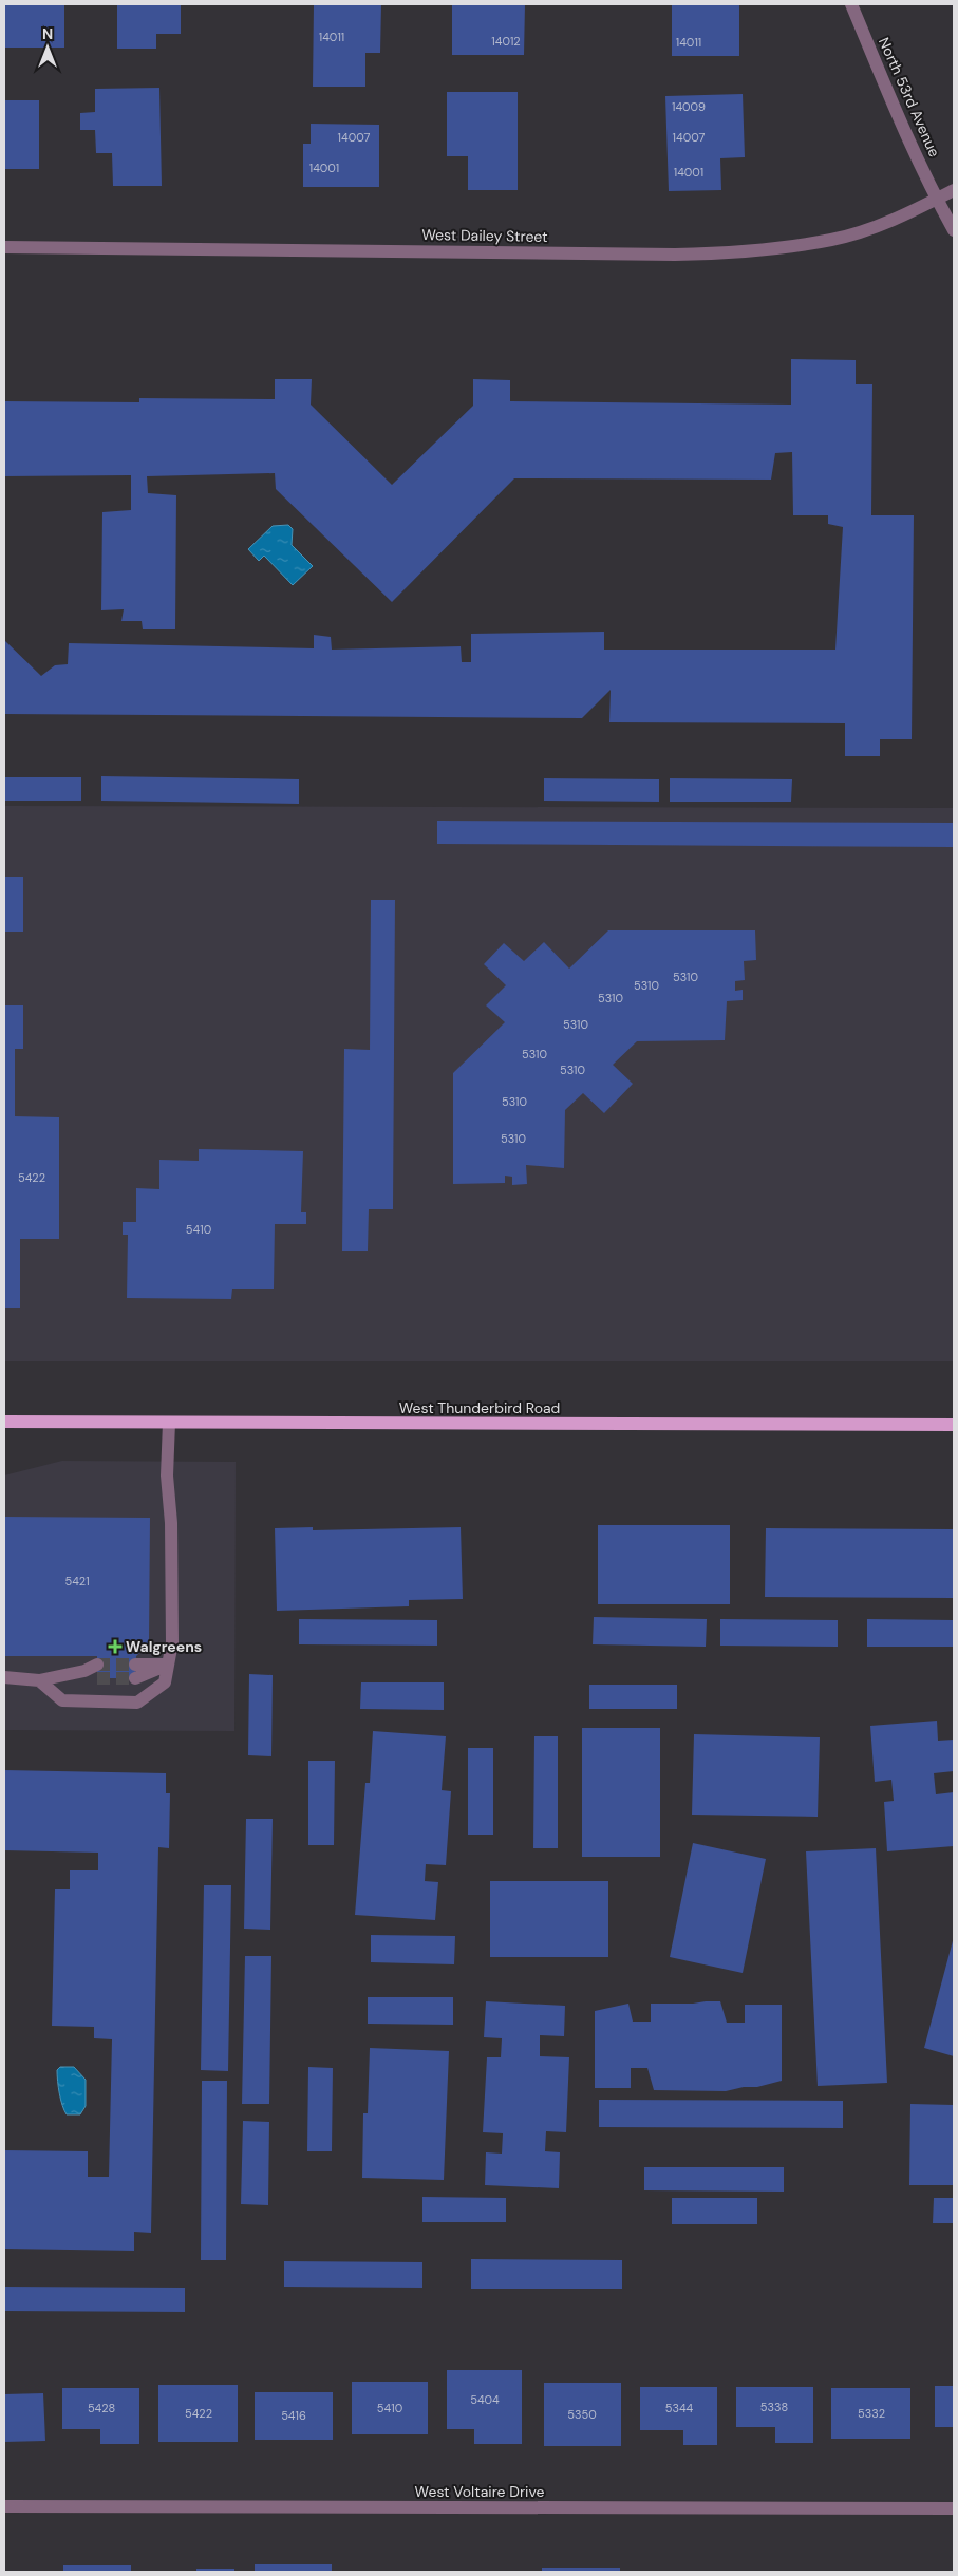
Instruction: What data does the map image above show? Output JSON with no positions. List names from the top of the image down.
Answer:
{
  "streets": {
    "main road": ["West Thunderbird Road"],
    "street": ["North 53rd Avenue", "West Dailey Street", "West Voltaire Drive"]
  },
  "crossings": [
    ["North 53rd Avenue", "West Dailey Street"]
  ],
  "places": {
    "health": ["Walgreens"]
  },
  "house_numbers": [
    "14011",
    "14012",
    "14011",
    "14009",
    "14007",
    "14007",
    "14001",
    "14001",
    "5310",
    "5310",
    "5310",
    "5310",
    "5310",
    "5310",
    "5310",
    "5310",
    "5422",
    "5410",
    "5421",
    "5404",
    "5338",
    "5428",
    "5410",
    "5344",
    "5422",
    "5332",
    "5350",
    "5416"
  ],
  "north": "top"
}
